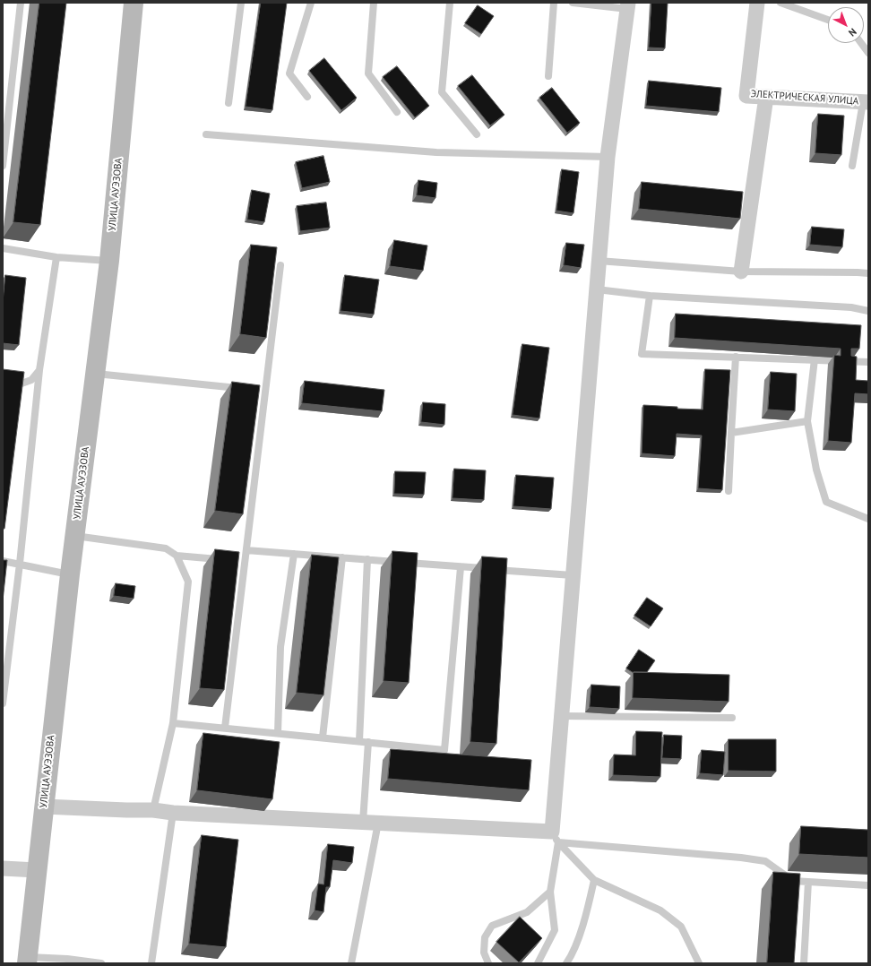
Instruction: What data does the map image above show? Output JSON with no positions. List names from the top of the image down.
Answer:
{
  "streets": {
    "street": ["ЭЛЕКТРИЧЕСКАЯ УЛИЦА", "УЛИЦА АУЭЗОВА"]
  },
  "north": "bottom right"
}
